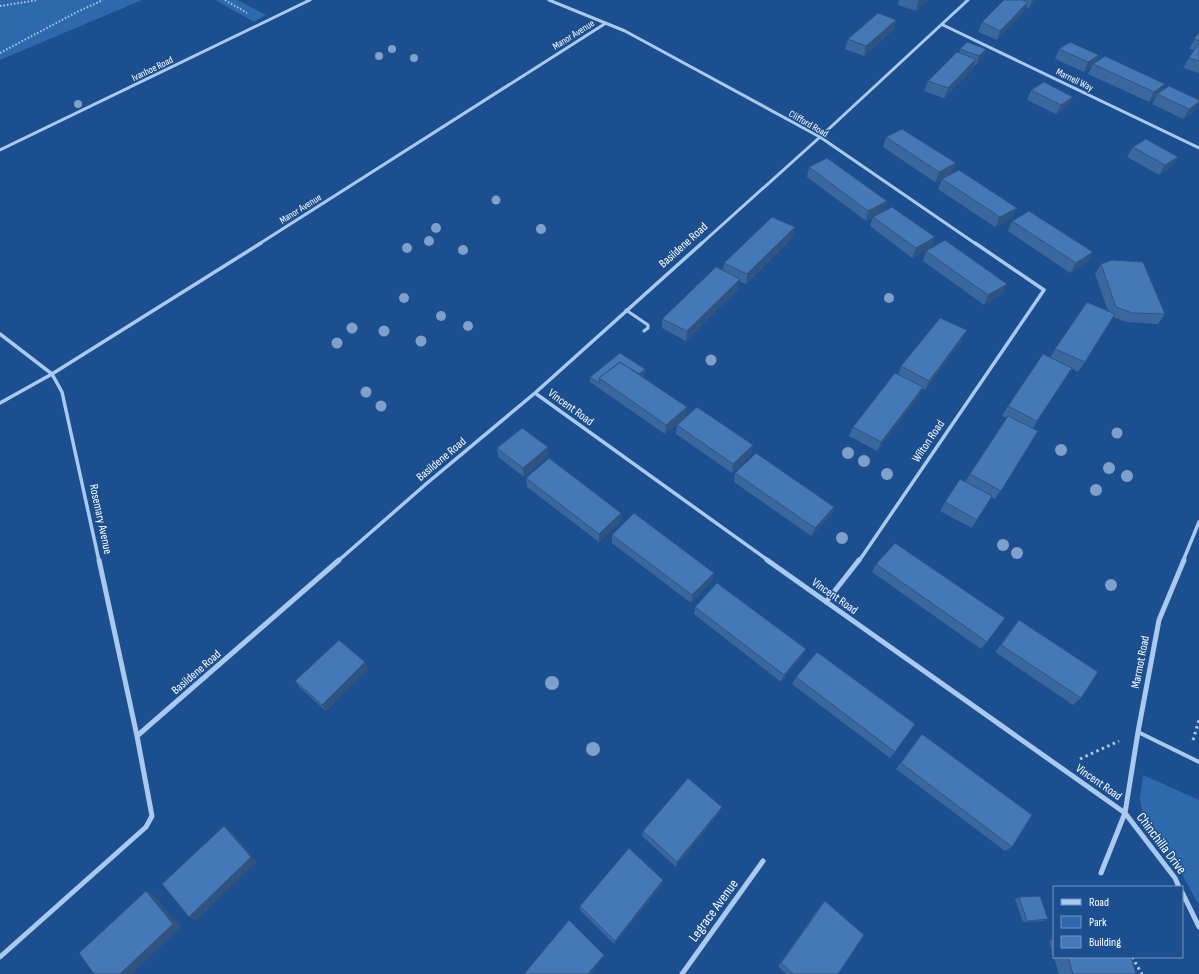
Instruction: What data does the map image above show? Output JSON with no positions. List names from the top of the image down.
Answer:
{
  "streets": {
    "street": [
      "Manor Avenue",
      "Ivanhoe Road",
      "Marnell Way",
      "Clifford Road",
      "Basildene Road",
      "Vincent Road",
      "Wilton Road",
      "Rosemary Avenue",
      "Marmot Road",
      "Chinchilla Drive",
      "Legrace Avenue"
    ]
  },
  "crossings": [
    ["Manor Avenue", "Clifford Road"],
    ["Manor Avenue", "Rosemary Avenue"],
    ["Marnell Way", "Basildene Road"],
    ["Clifford Road", "Basildene Road"],
    ["Clifford Road", "Wilton Road"],
    ["Basildene Road", "Vincent Road"],
    ["Basildene Road", "Rosemary Avenue"],
    ["Vincent Road", "Wilton Road"],
    ["Vincent Road", "Marmot Road"],
    ["Vincent Road", "Chinchilla Drive"],
    ["Marmot Road", "Chinchilla Drive"]
  ],
  "legend": ["Road", "Park", "Building"]
}
